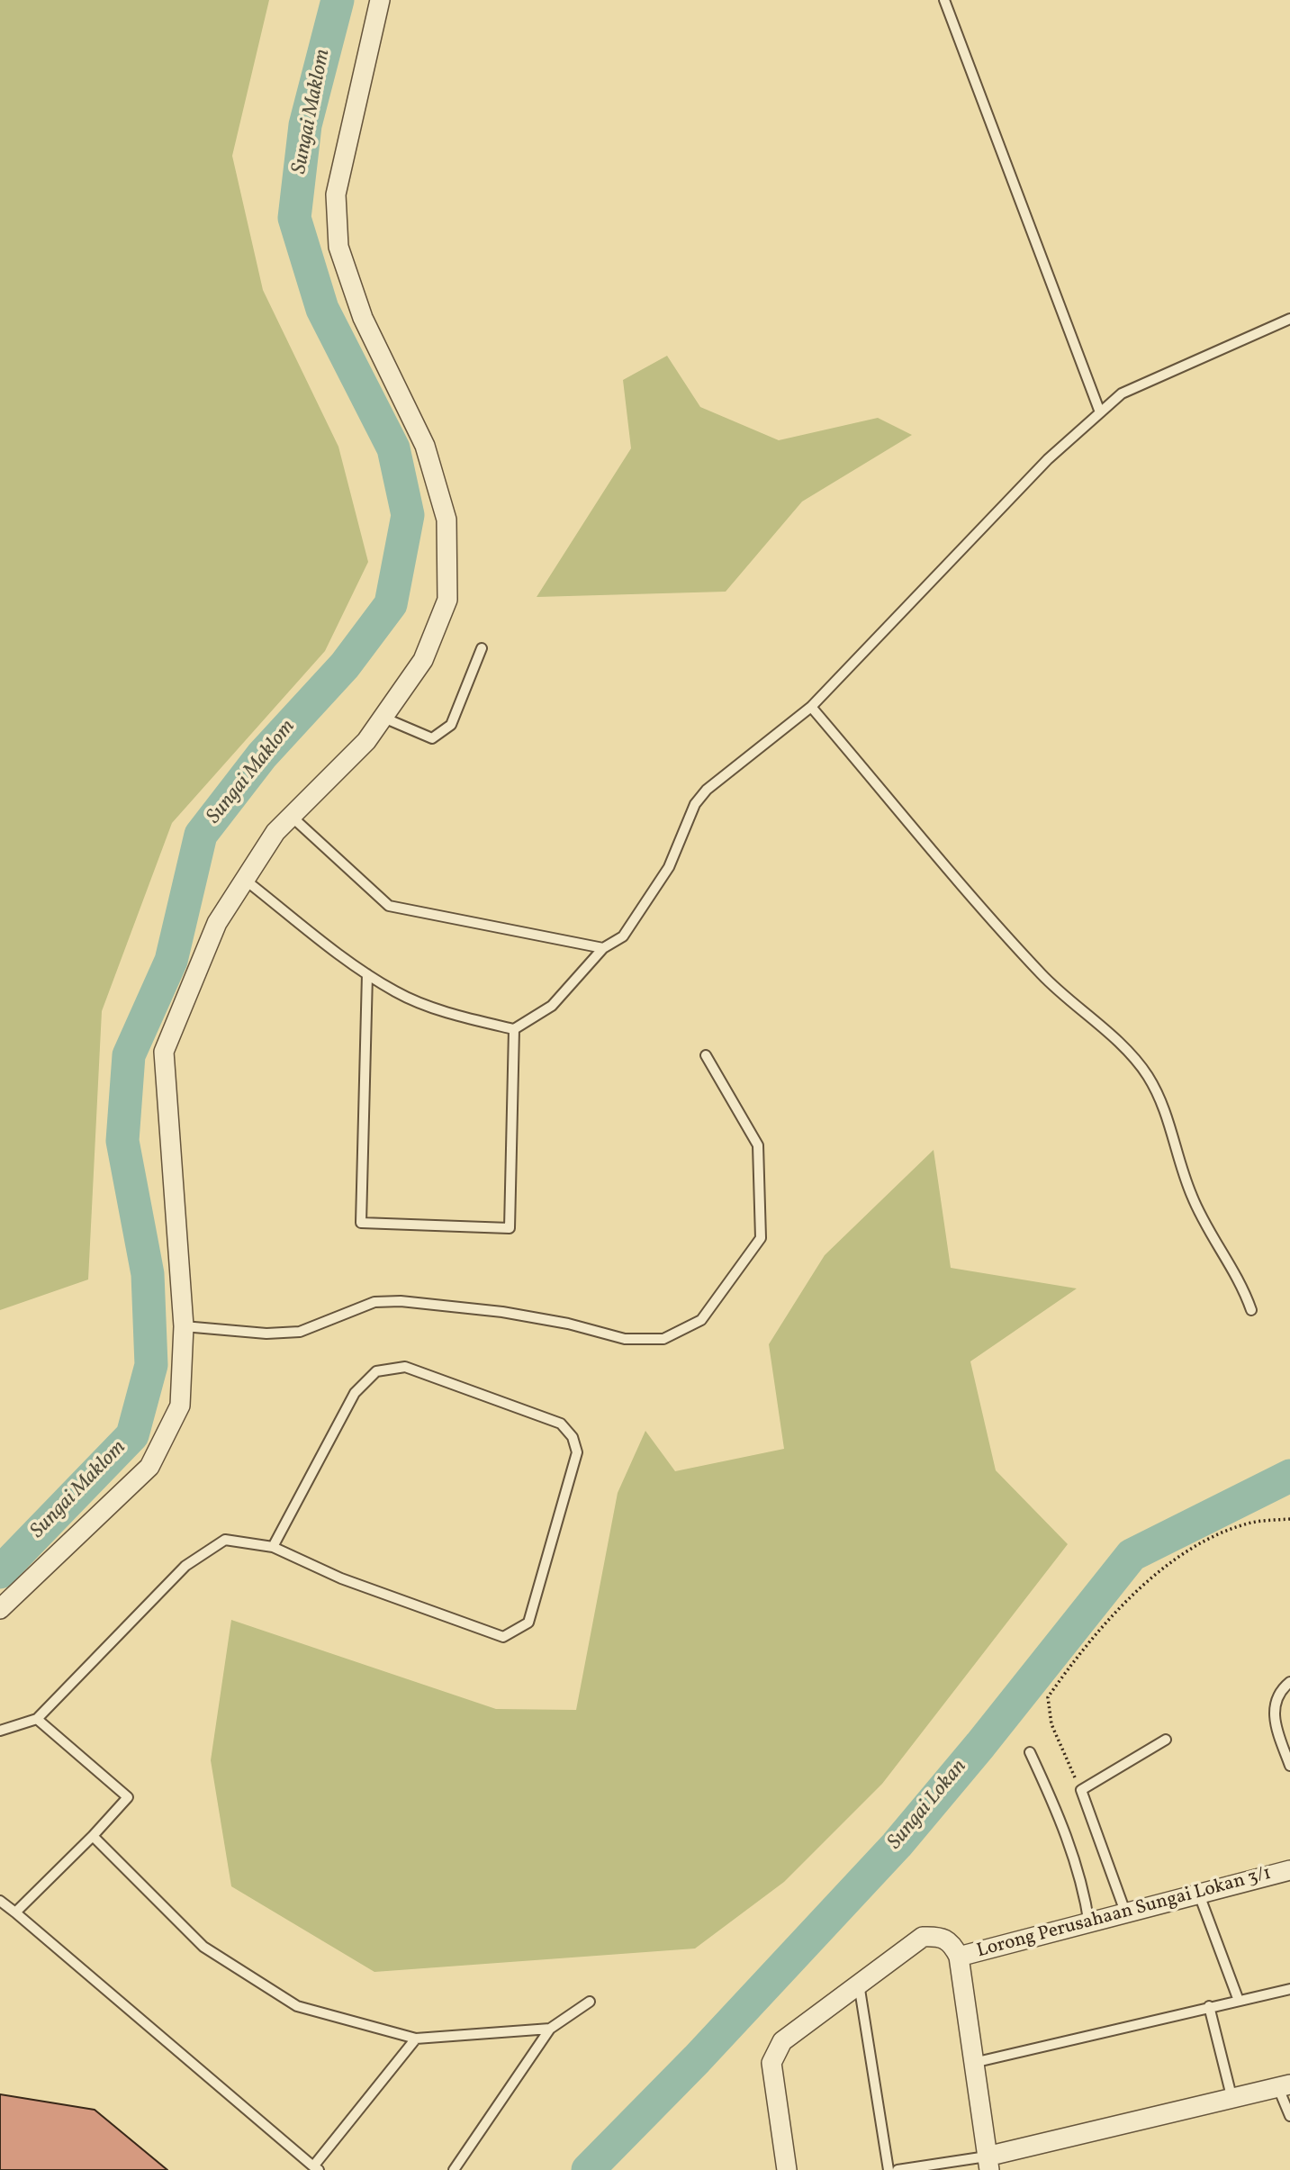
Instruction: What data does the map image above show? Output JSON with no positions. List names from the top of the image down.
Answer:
{
  "streets": {
    "street": ["Lorong Perusahaan Sungai Lokan 3/1"]
  },
  "water": ["Sungai Maklom", "Sungai Lokan"]
}
